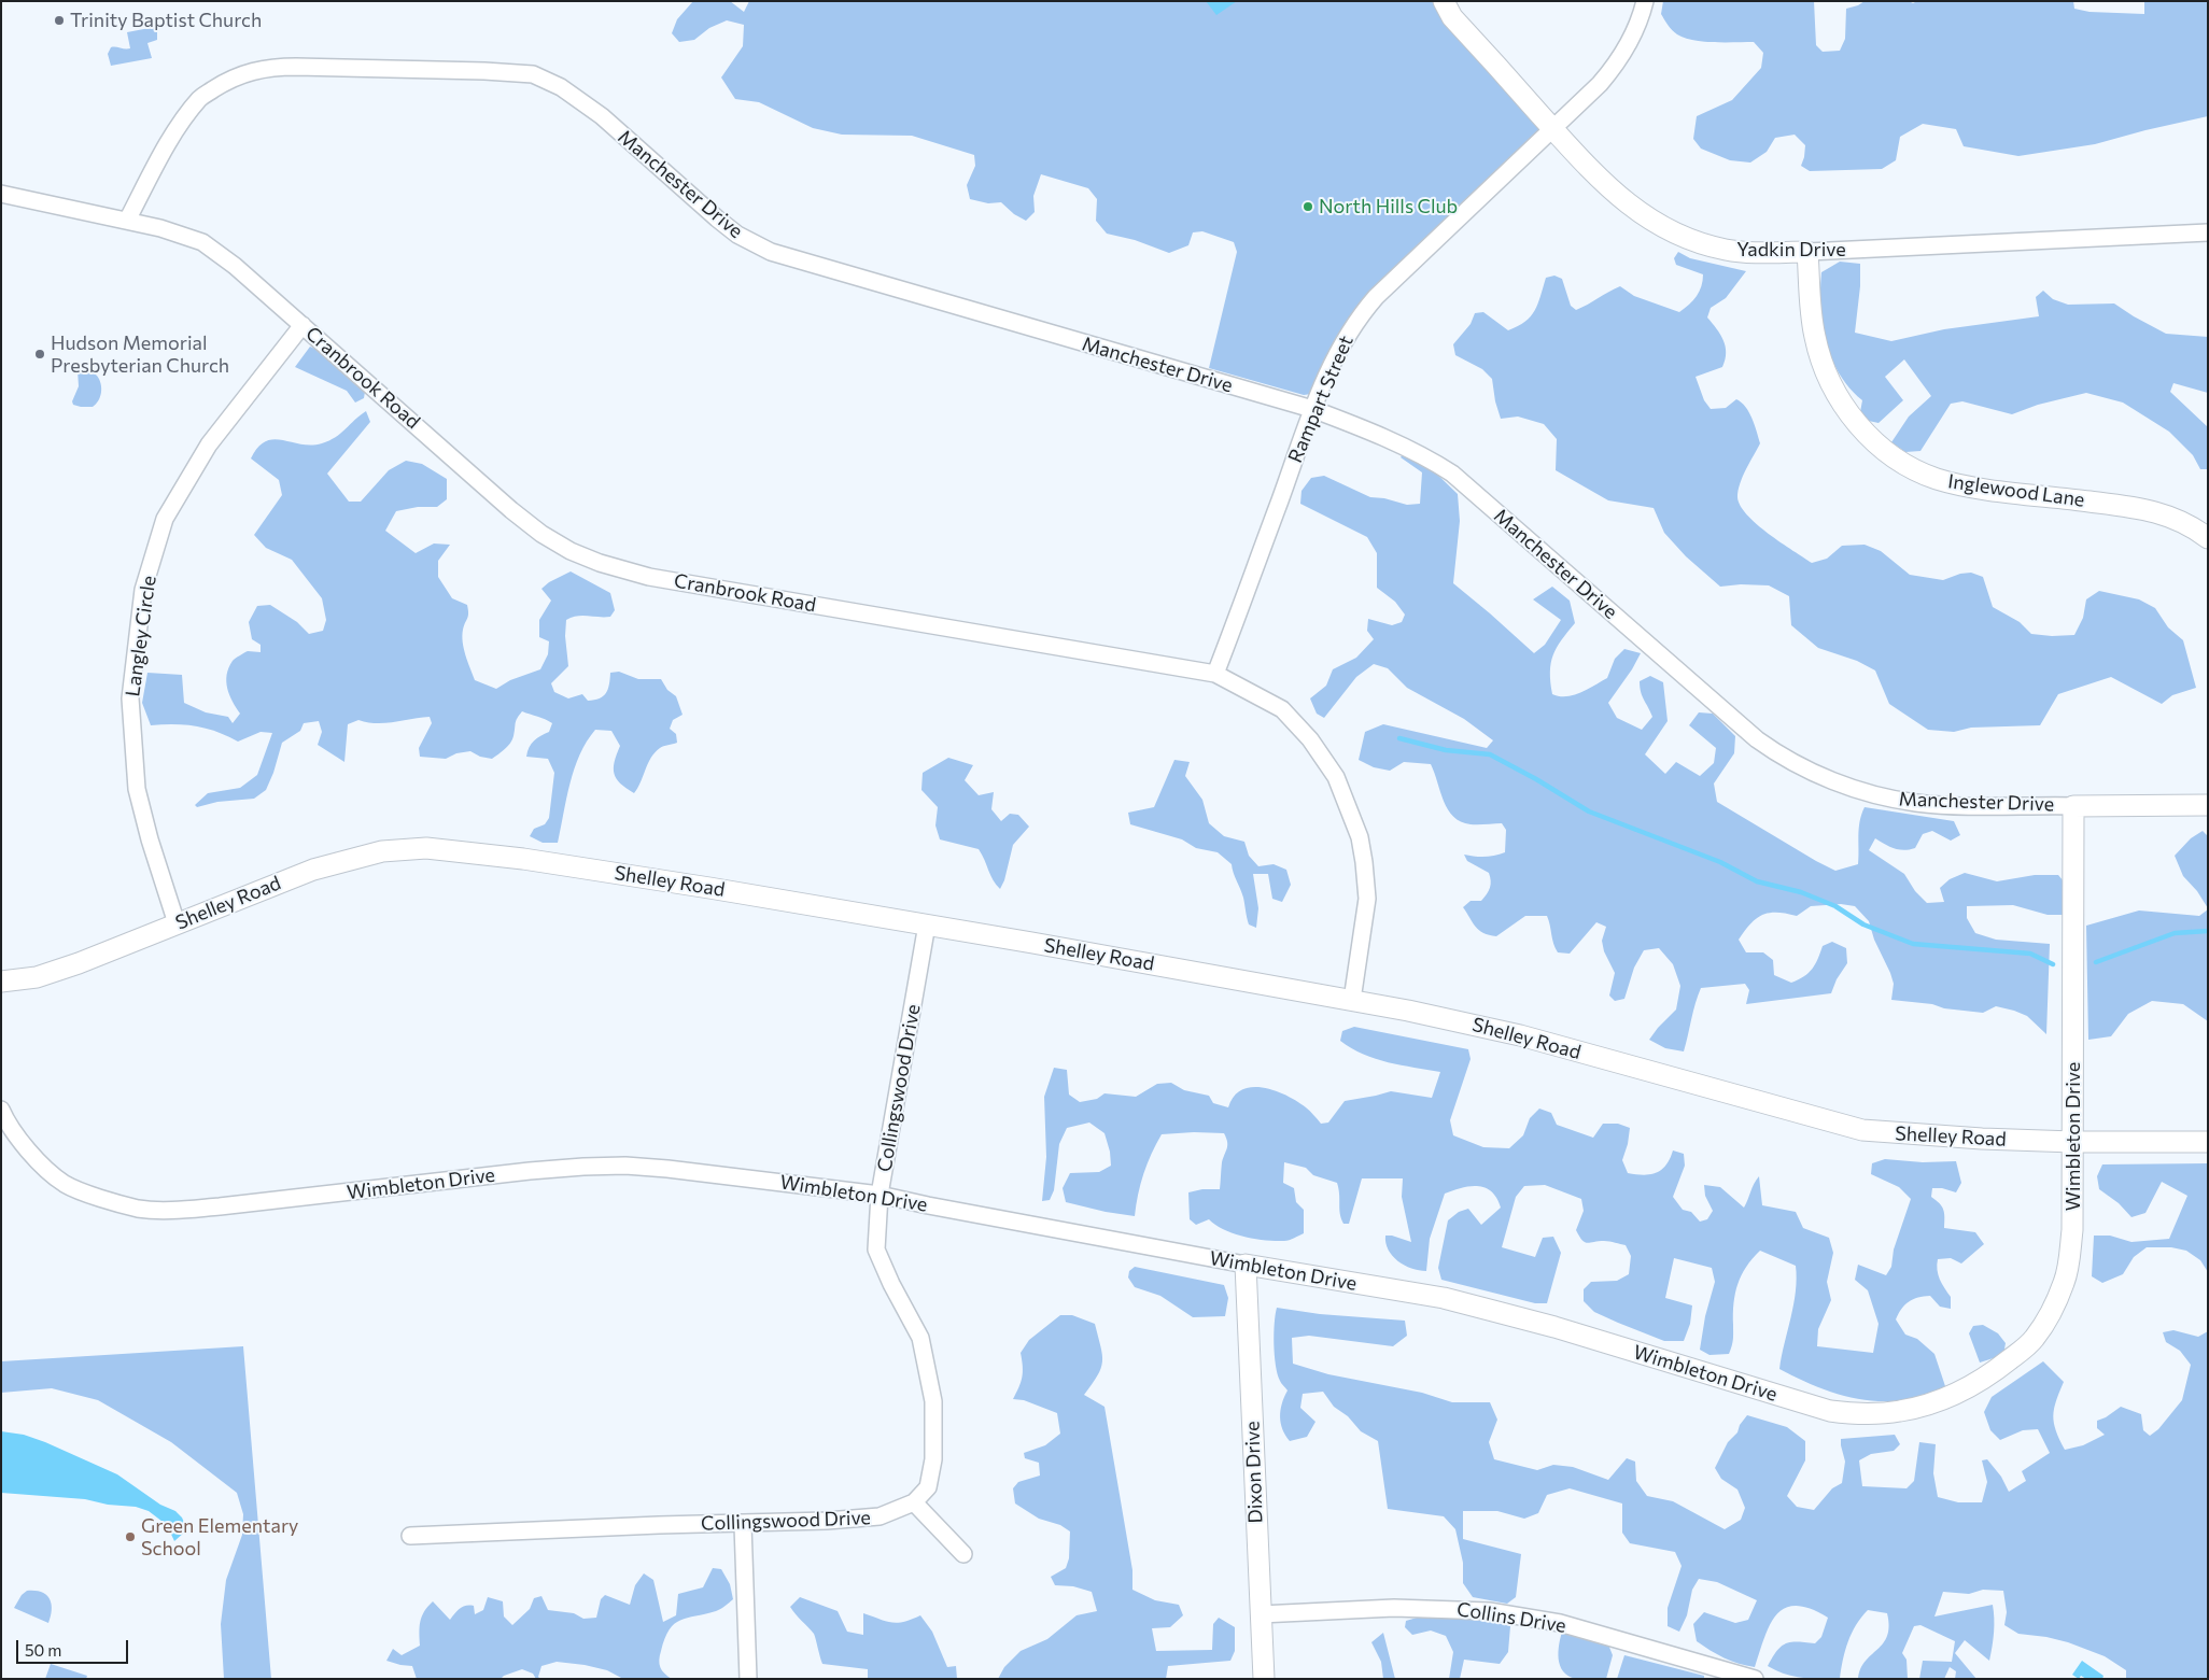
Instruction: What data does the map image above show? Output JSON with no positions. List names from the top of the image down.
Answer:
{
  "streets": {
    "street": [
      "Manchester Drive",
      "Yadkin Drive",
      "Cranbrook Road",
      "Rampart Street",
      "Inglewood Lane",
      "Langley Circle",
      "Shelley Road",
      "Collingswood Drive",
      "Wimbleton Drive",
      "Dixon Drive",
      "Collins Drive"
    ]
  },
  "crossings": [
    ["Manchester Drive", "Cranbrook Road"],
    ["Manchester Drive", "Rampart Street"],
    ["Manchester Drive", "Wimbleton Drive"],
    ["Yadkin Drive", "Rampart Street"],
    ["Yadkin Drive", "Inglewood Lane"],
    ["Cranbrook Road", "Rampart Street"],
    ["Cranbrook Road", "Langley Circle"],
    ["Cranbrook Road", "Shelley Road"],
    ["Langley Circle", "Shelley Road"],
    ["Shelley Road", "Collingswood Drive"],
    ["Shelley Road", "Wimbleton Drive"],
    ["Collingswood Drive", "Wimbleton Drive"],
    ["Wimbleton Drive", "Dixon Drive"],
    ["Dixon Drive", "Collins Drive"]
  ],
  "places": [
    "Trinity Baptist Church",
    "North Hills Club",
    "Hudson Memorial Presbyterian Church",
    "Green Elementary School"
  ],
  "scale_bar": "50 m"
}
